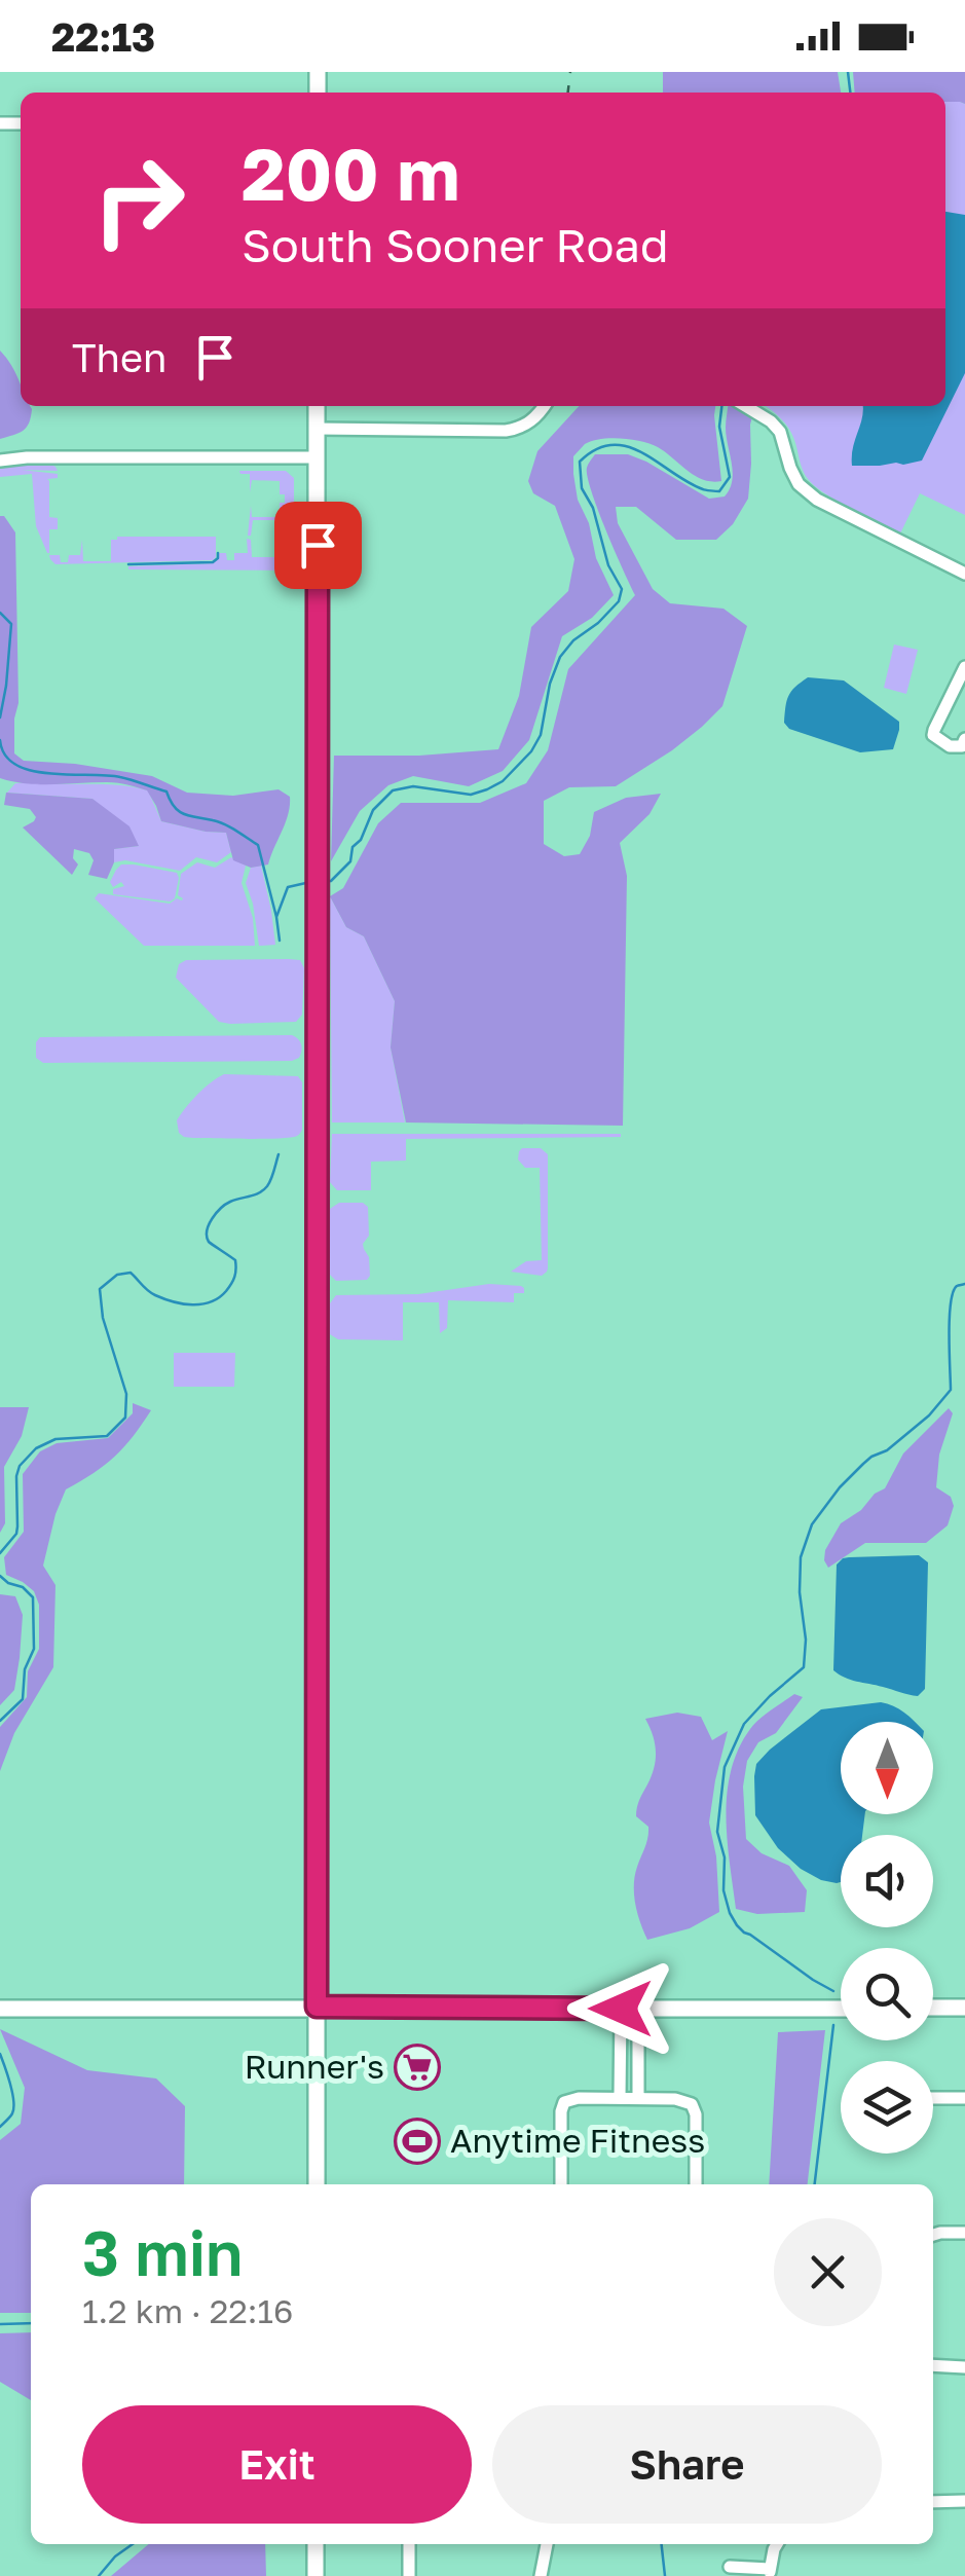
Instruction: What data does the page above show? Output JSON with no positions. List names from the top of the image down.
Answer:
{
  "places": {
    "supermarket": ["Runner's"],
    "sports": ["Anytime Fitness"]
  },
  "north": "bottom",
  "page": {
    "status": "22:13",
    "turn": ["200 m", "South Sooner Road"],
    "then": "Then",
    "heading": ["3 min", "1.2 km · 22:16"],
    "buttons": ["Exit", "Share"]
  }
}
